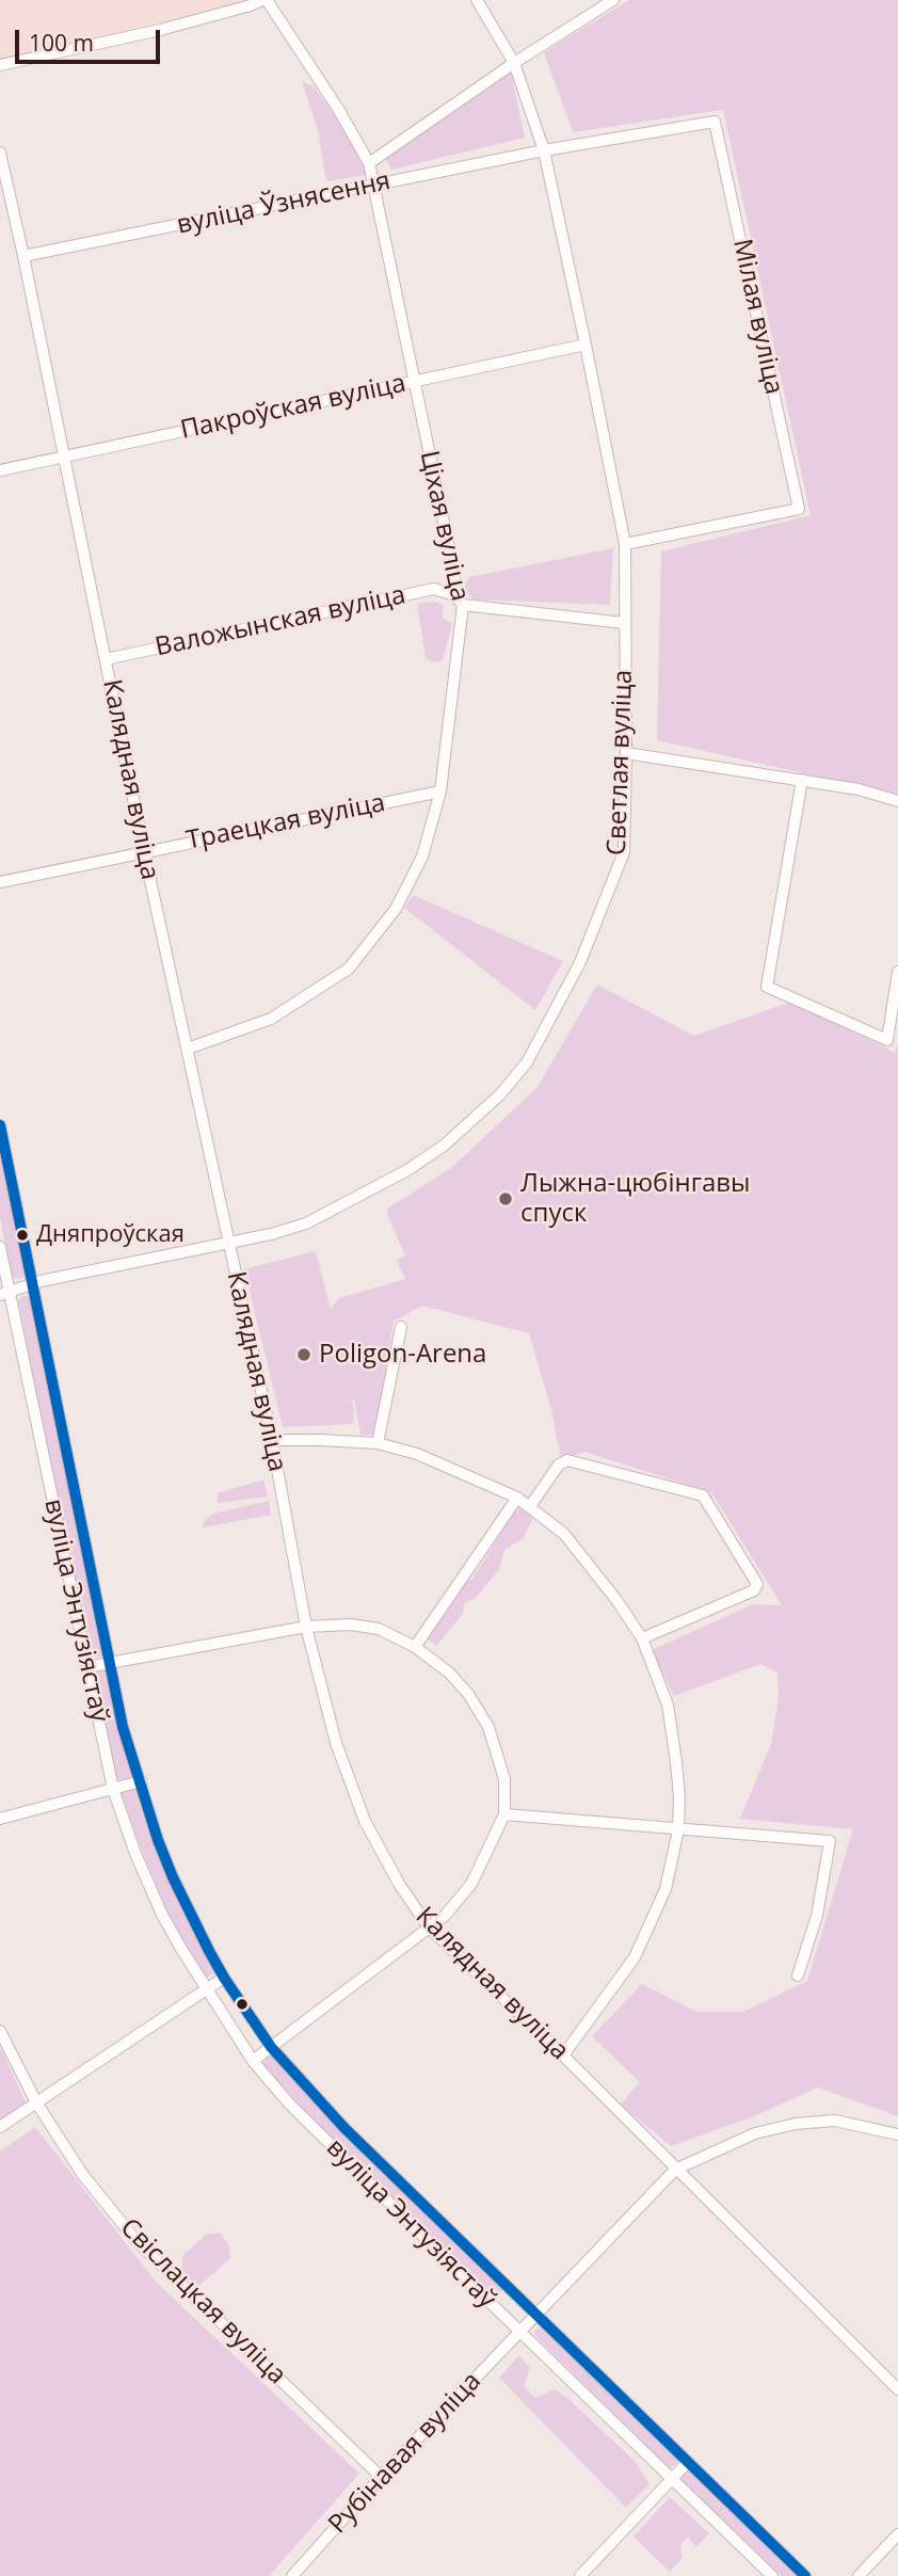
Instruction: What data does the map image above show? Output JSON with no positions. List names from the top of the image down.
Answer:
{
  "streets": {
    "street": [
      "вуліца Ўзнясення",
      "Мілая вуліца",
      "Пакроўская вуліца",
      "Ціхая вуліца",
      "Валожынская вуліца",
      "Светлая вуліца",
      "Калядная вуліца",
      "Траецкая вуліца",
      "вуліца Энтузіястаў",
      "Свіслацкая вуліца",
      "Рубінавая вуліца"
    ]
  },
  "crossings": [
    ["вуліца Ўзнясення", "Мілая вуліца"],
    ["вуліца Ўзнясення", "Ціхая вуліца"],
    ["вуліца Ўзнясення", "Светлая вуліца"],
    ["вуліца Ўзнясення", "Калядная вуліца"],
    ["Мілая вуліца", "Светлая вуліца"],
    ["Пакроўская вуліца", "Ціхая вуліца"],
    ["Пакроўская вуліца", "Светлая вуліца"],
    ["Пакроўская вуліца", "Калядная вуліца"],
    ["Ціхая вуліца", "Валожынская вуліца"],
    ["Ціхая вуліца", "Калядная вуліца"],
    ["Ціхая вуліца", "Траецкая вуліца"],
    ["Валожынская вуліца", "Светлая вуліца"],
    ["Валожынская вуліца", "Калядная вуліца"],
    ["Светлая вуліца", "Калядная вуліца"],
    ["Светлая вуліца", "вуліца Энтузіястаў"],
    ["Калядная вуліца", "Траецкая вуліца"],
    ["Калядная вуліца", "Рубінавая вуліца"],
    ["вуліца Энтузіястаў", "Рубінавая вуліца"],
    ["Свіслацкая вуліца", "Рубінавая вуліца"]
  ],
  "places": ["Лыжна-цюбінгавы спуск", "Дняпроўская", "Poligon-Arena"],
  "scale_bar": "100 m"
}
